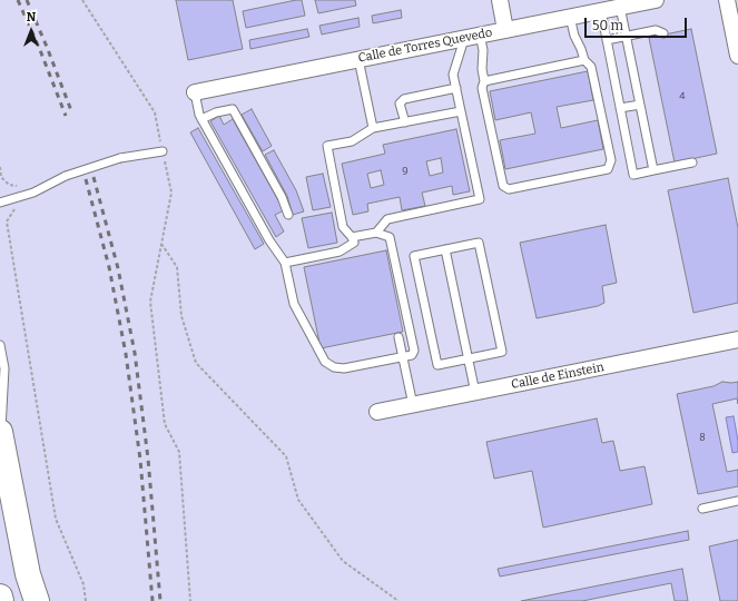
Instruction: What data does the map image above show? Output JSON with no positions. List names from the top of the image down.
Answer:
{
  "streets": {
    "street": ["Calle de Torres Quevedo", "Calle de Einstein"]
  },
  "house_numbers": ["4", "9", "8"],
  "scale_bar": "50 m",
  "north": "top"
}
